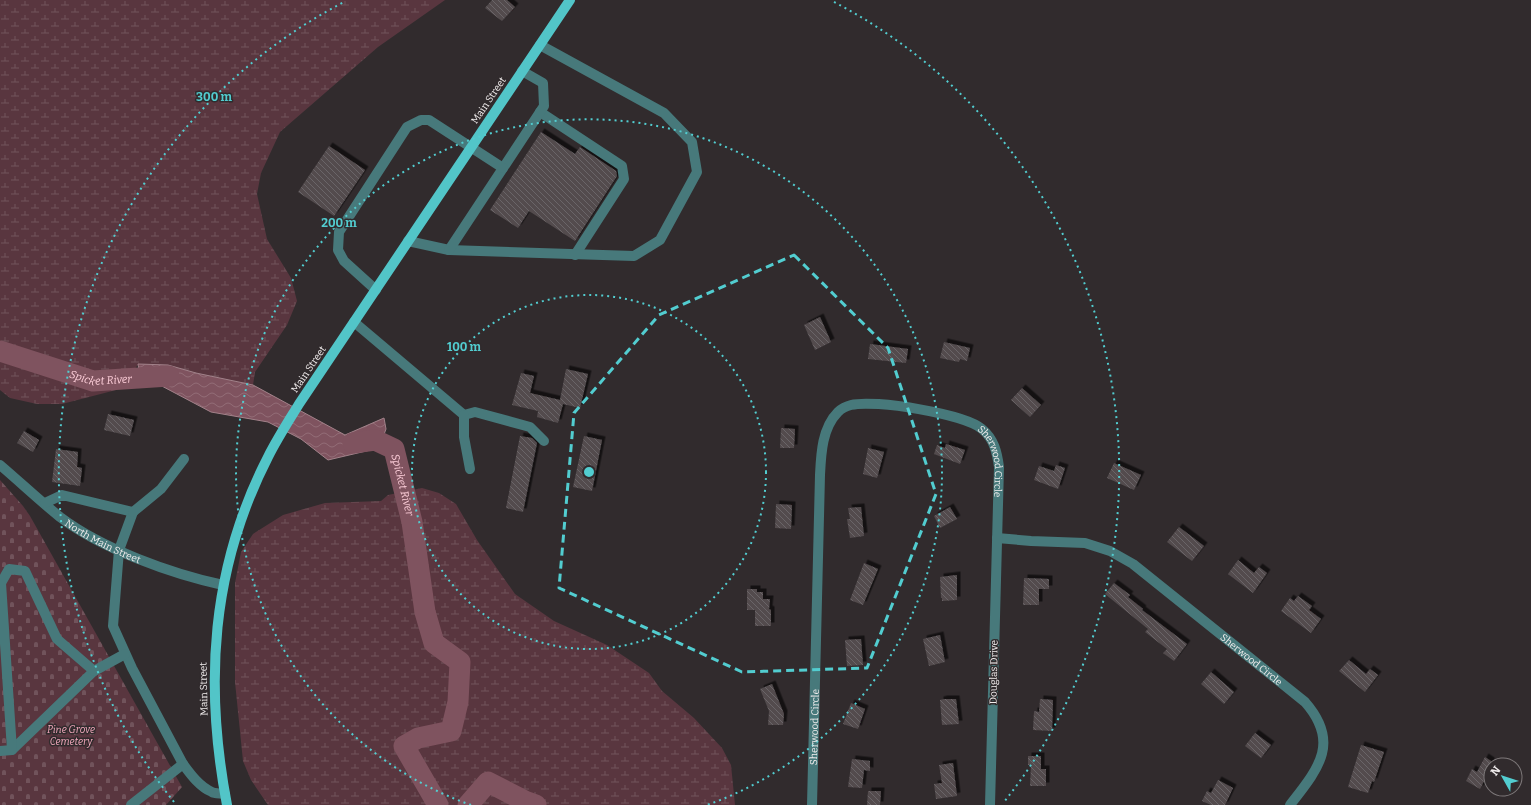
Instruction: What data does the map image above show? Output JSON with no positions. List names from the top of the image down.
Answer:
{
  "streets": {
    "main road": ["Main Street"],
    "street": ["Sherwood Circle", "North Main Street", "Douglas Drive"]
  },
  "crossings": [
    ["Main Street", "North Main Street"],
    ["Sherwood Circle", "Douglas Drive"]
  ],
  "water": ["Spicket River"],
  "parks": ["Pine Grove Cemetery"],
  "north": "top left",
  "rings": ["300 m", "200 m", "100 m"]
}
